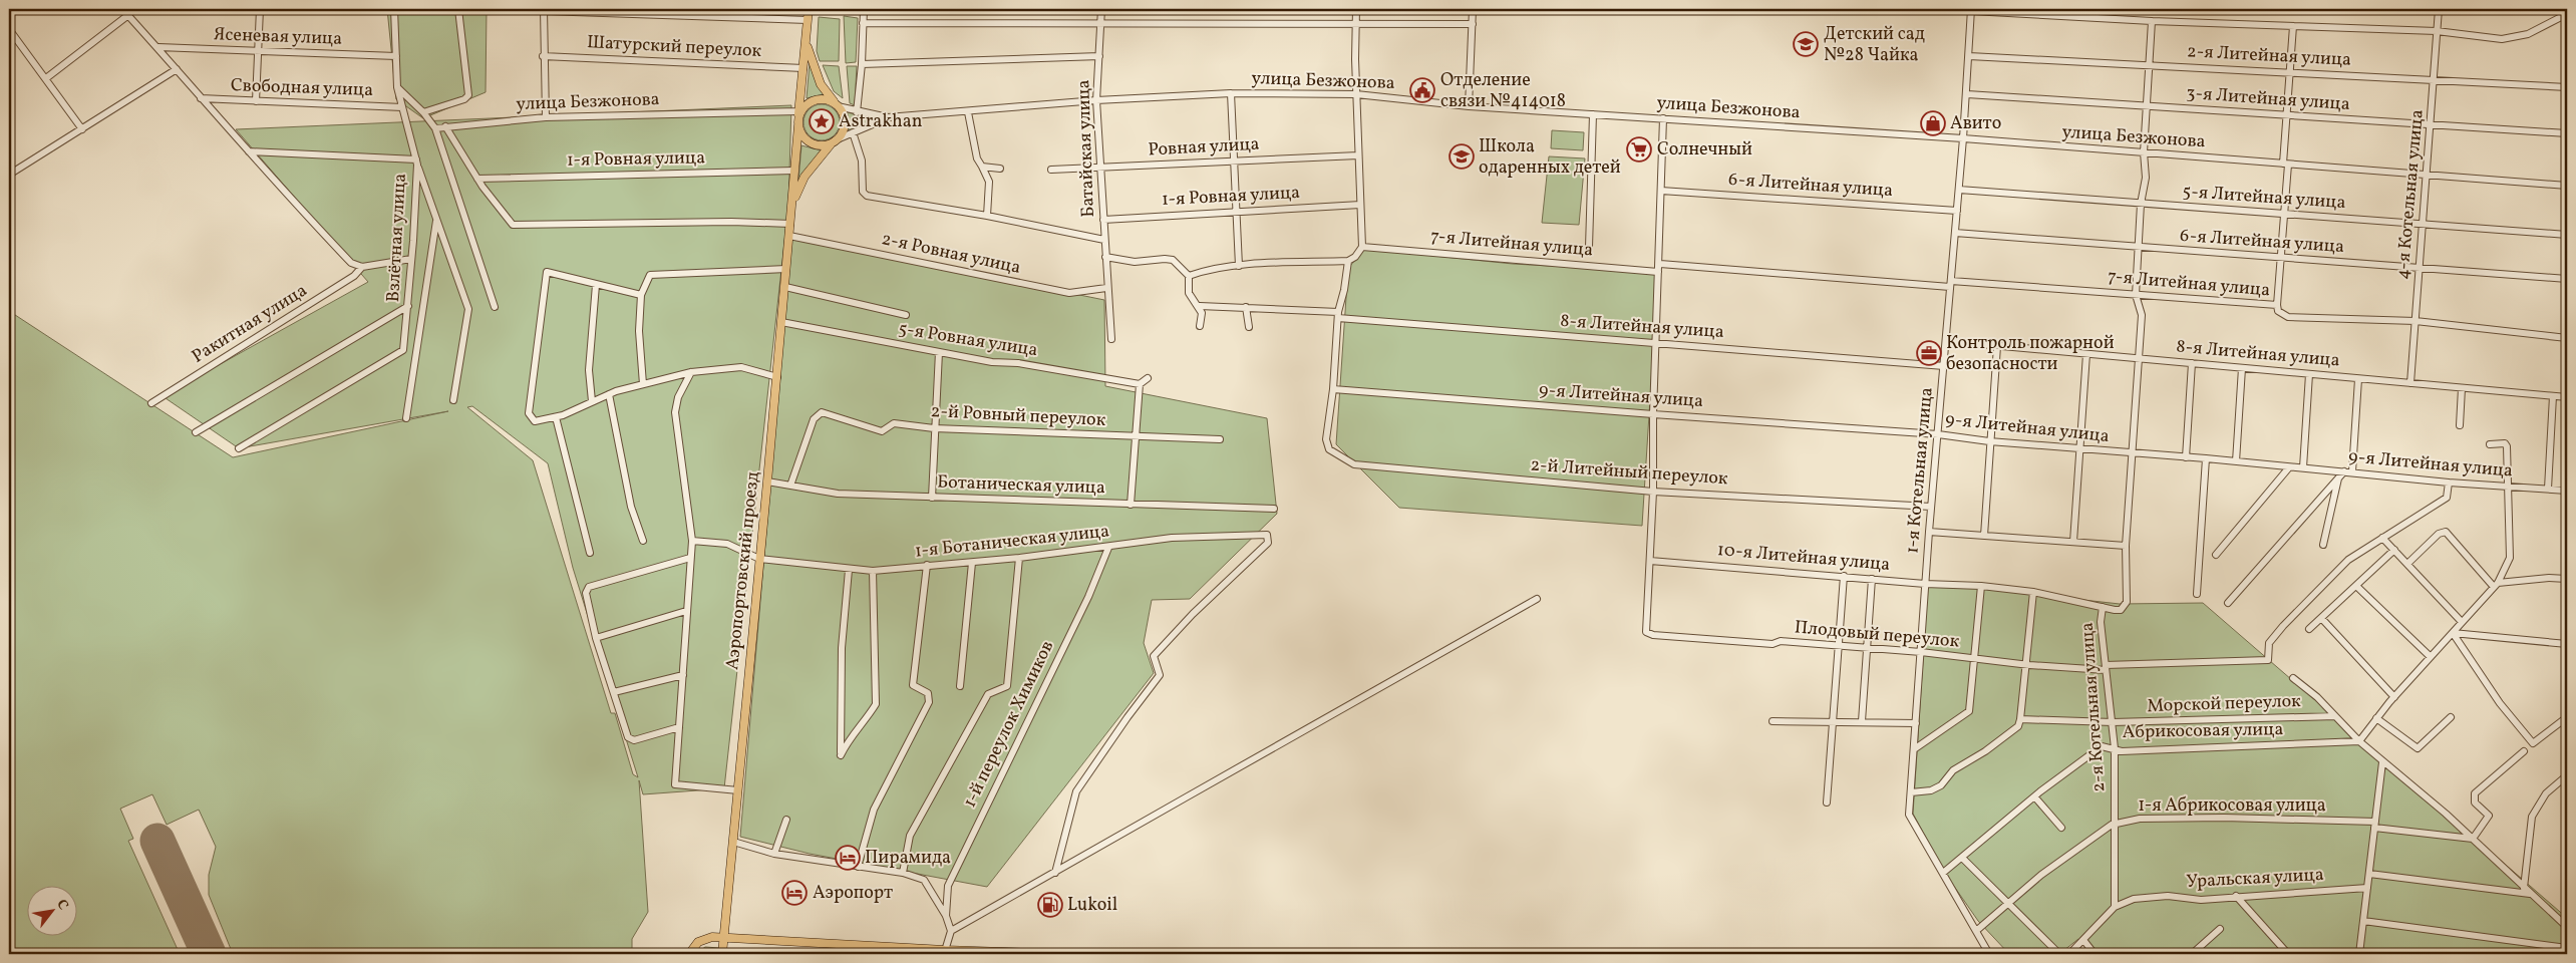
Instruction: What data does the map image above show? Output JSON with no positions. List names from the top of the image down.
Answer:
{
  "streets": {
    "main road": ["Аэропортовский проезд"],
    "street": [
      "Ясеневая улица",
      "Шатурский переулок",
      "2-я Литейная улица",
      "улица Безжонова",
      "Свободная улица",
      "3-я Литейная улица",
      "Ровная улица",
      "Батайская улица",
      "1-я Ровная улица",
      "6-я Литейная улица",
      "4-я Котельная улица",
      "5-я Литейная улица",
      "Взлётная улица",
      "7-я Литейная улица",
      "2-я Ровная улица",
      "Ракитная улица",
      "8-я Литейная улица",
      "5-я Ровная улица",
      "9-я Литейная улица",
      "2-й Ровный переулок",
      "1-я Котельная улица",
      "2-й Литейный переулок",
      "Ботаническая улица",
      "1-я Ботаническая улица",
      "10-я Литейная улица",
      "Плодовый переулок",
      "Морской переулок",
      "2-я Котельная улица",
      "1-й переулок Химиков",
      "Абрикосовая улица",
      "1-я Абрикосовая улица",
      "Уральская улица"
    ]
  },
  "crossings": [
    ["Ясеневая улица", "Взлётная улица"],
    ["2-я Литейная улица", "4-я Котельная улица"],
    ["2-я Литейная улица", "1-я Котельная улица"],
    ["2-я Литейная улица", "2-я Котельная улица"],
    ["улица Безжонова", "Батайская улица"],
    ["улица Безжонова", "4-я Котельная улица"],
    ["улица Безжонова", "1-я Котельная улица"],
    ["улица Безжонова", "2-я Котельная улица"],
    ["Свободная улица", "Взлётная улица"],
    ["3-я Литейная улица", "4-я Котельная улица"],
    ["3-я Литейная улица", "1-я Котельная улица"],
    ["3-я Литейная улица", "2-я Котельная улица"],
    ["Ровная улица", "Батайская улица"],
    ["Батайская улица", "1-я Ровная улица"],
    ["Батайская улица", "2-я Ровная улица"],
    ["6-я Литейная улица", "4-я Котельная улица"],
    ["6-я Литейная улица", "1-я Котельная улица"],
    ["6-я Литейная улица", "2-я Котельная улица"],
    ["4-я Котельная улица", "5-я Литейная улица"],
    ["4-я Котельная улица", "7-я Литейная улица"],
    ["4-я Котельная улица", "8-я Литейная улица"],
    ["5-я Литейная улица", "1-я Котельная улица"],
    ["5-я Литейная улица", "2-я Котельная улица"],
    ["7-я Литейная улица", "1-я Котельная улица"],
    ["7-я Литейная улица", "2-я Котельная улица"],
    ["2-я Ровная улица", "Аэропортовский проезд"],
    ["8-я Литейная улица", "1-я Котельная улица"],
    ["8-я Литейная улица", "2-я Котельная улица"],
    ["5-я Ровная улица", "Аэропортовский проезд"],
    ["9-я Литейная улица", "1-я Котельная улица"],
    ["9-я Литейная улица", "2-й Литейный переулок"],
    ["9-я Литейная улица", "2-я Котельная улица"],
    ["2-й Ровный переулок", "Ботаническая улица"],
    ["1-я Котельная улица", "2-й Литейный переулок"],
    ["1-я Котельная улица", "10-я Литейная улица"],
    ["1-я Котельная улица", "Плодовый переулок"],
    ["1-я Котельная улица", "Абрикосовая улица"],
    ["Ботаническая улица", "Аэропортовский проезд"],
    ["1-я Ботаническая улица", "Аэропортовский проезд"],
    ["1-я Ботаническая улица", "1-й переулок Химиков"],
    ["10-я Литейная улица", "Плодовый переулок"],
    ["10-я Литейная улица", "2-я Котельная улица"],
    ["Плодовый переулок", "2-я Котельная улица"],
    ["Морской переулок", "2-я Котельная улица"],
    ["2-я Котельная улица", "Абрикосовая улица"],
    ["2-я Котельная улица", "1-я Абрикосовая улица"],
    ["2-я Котельная улица", "Уральская улица"]
  ],
  "places": {
    "school or university": ["Детский сад №28 Чайка", "Школа одаренных детей"],
    "public building": ["Отделение связи №414018"],
    "place": ["Astrakhan"],
    "shop": ["Авито"],
    "supermarket": ["Солнечный"],
    "office": ["Контроль пожарной безопасности"],
    "hotel": ["Пирамида", "Аэропорт"],
    "fuel station": ["Lukoil"]
  },
  "north": "top right"
}
